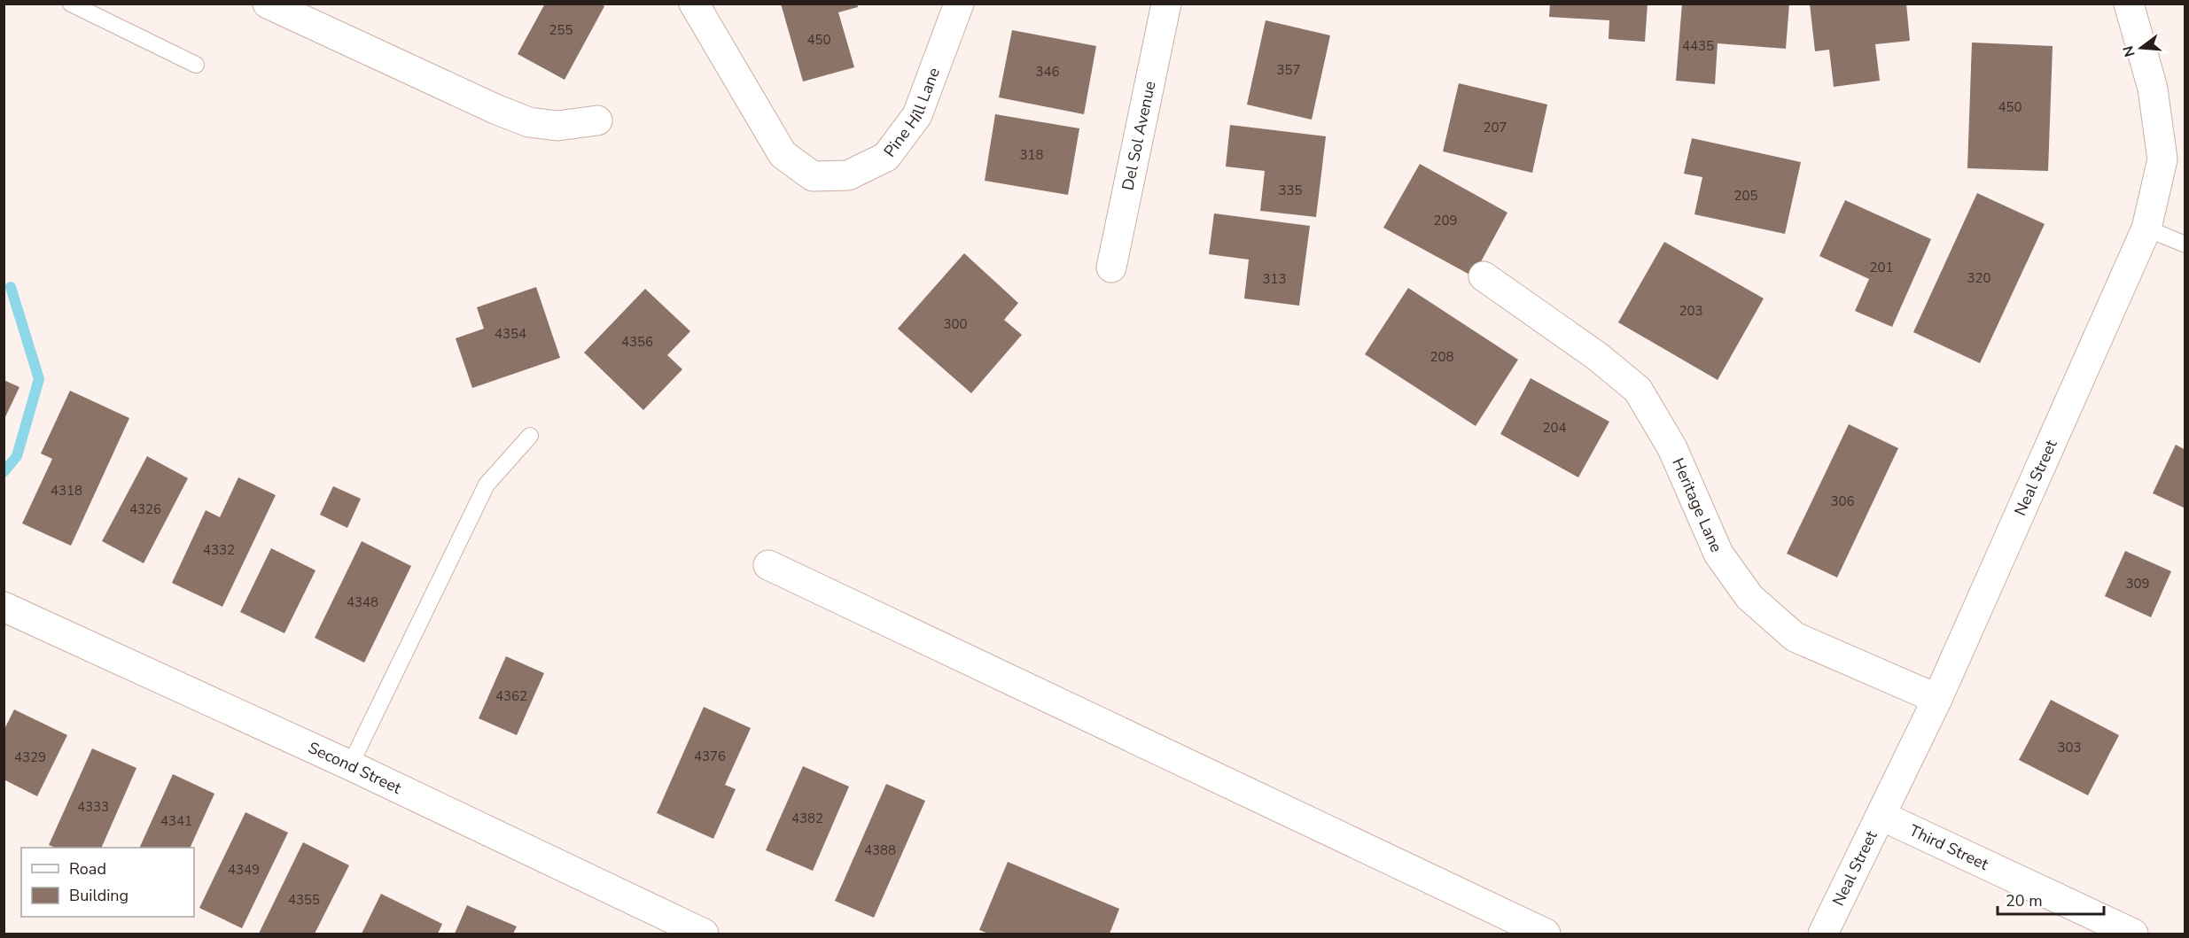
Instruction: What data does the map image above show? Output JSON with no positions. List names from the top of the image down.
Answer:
{
  "streets": {
    "street": [
      "Pine Hill Lane",
      "Del Sol Avenue",
      "Neal Street",
      "Heritage Lane",
      "Second Street",
      "Third Street"
    ]
  },
  "crossings": [
    ["Neal Street", "Heritage Lane"],
    ["Neal Street", "Third Street"]
  ],
  "house_numbers": [
    "255",
    "450",
    "4435",
    "357",
    "346",
    "450",
    "207",
    "318",
    "335",
    "205",
    "209",
    "201",
    "320",
    "313",
    "203",
    "300",
    "4354",
    "4356",
    "208",
    "204",
    "4318",
    "306",
    "4326",
    "4332",
    "309",
    "4348",
    "4362",
    "303",
    "4376",
    "4329",
    "4333",
    "4382",
    "4341",
    "4388",
    "4349",
    "4355"
  ],
  "legend": ["Road", "Building"],
  "scale_bar": "20 m",
  "north": "left"
}
